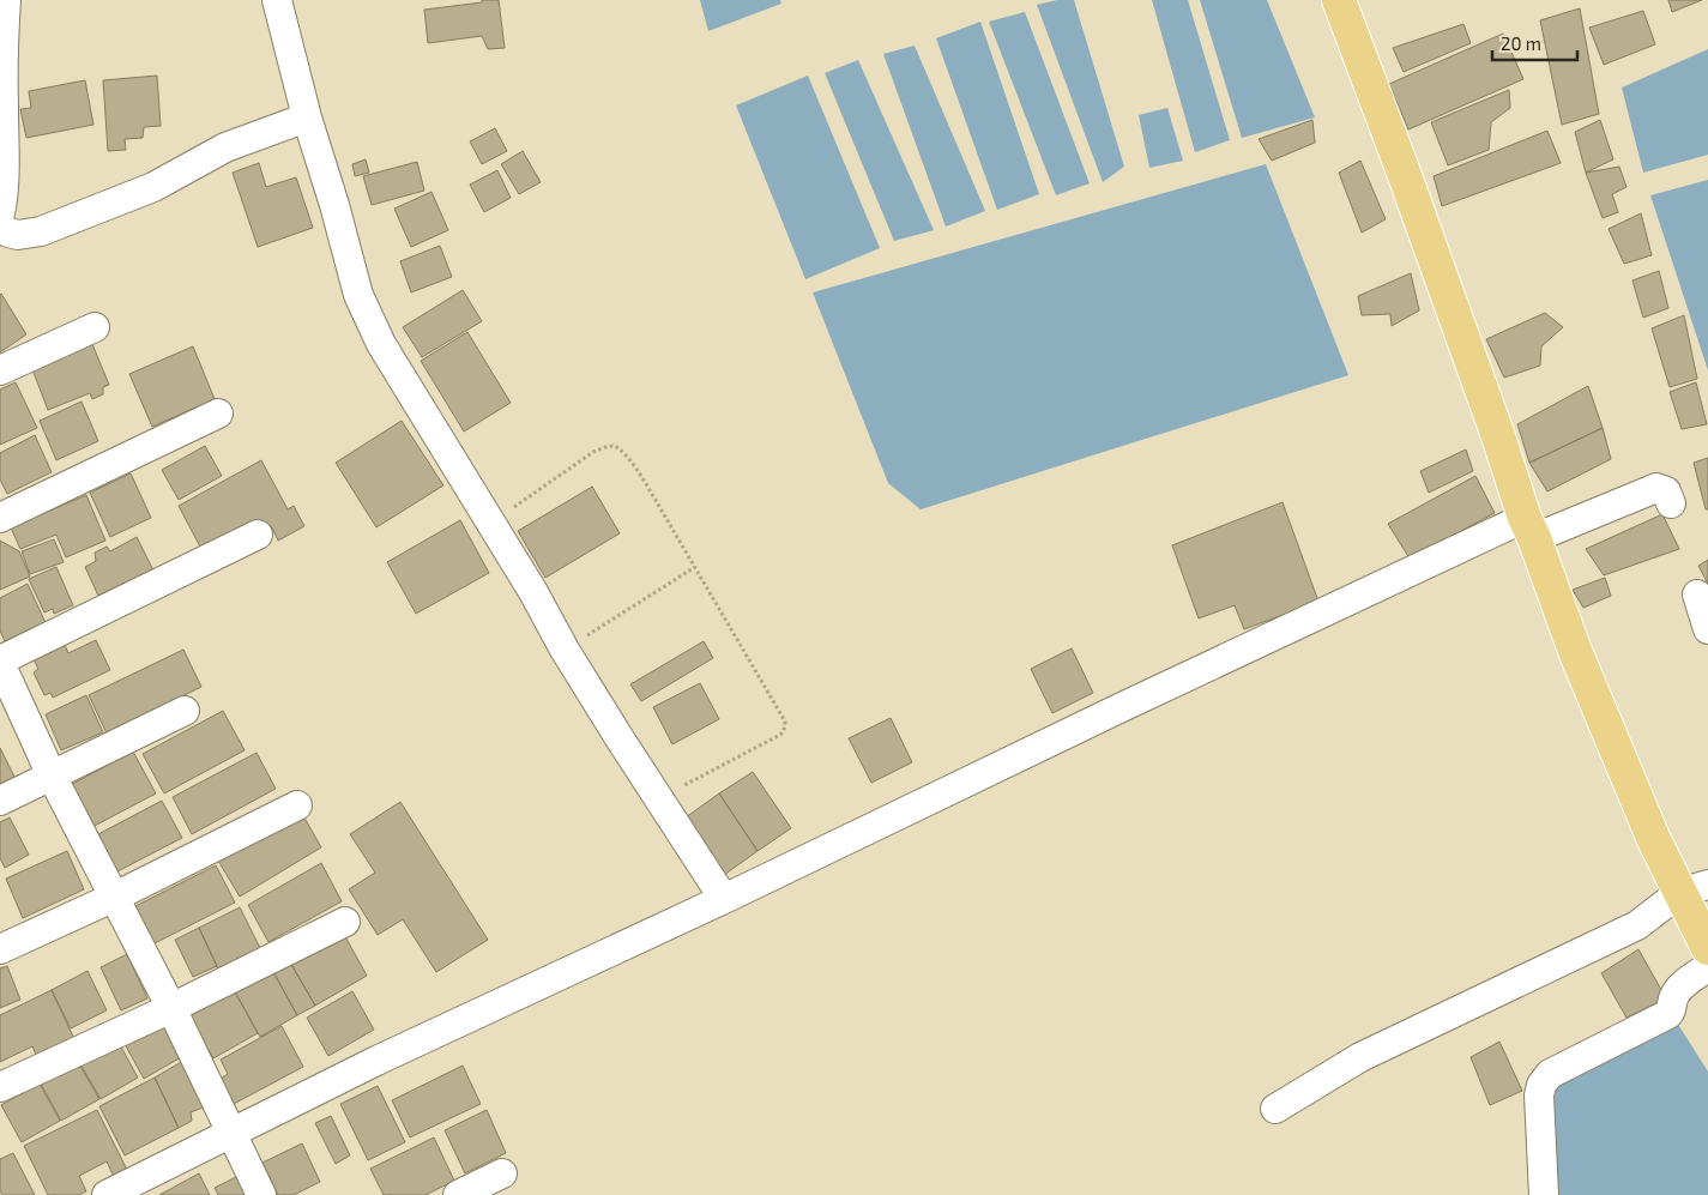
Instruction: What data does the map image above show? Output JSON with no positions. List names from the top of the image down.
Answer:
{
  "scale_bar": "20 m"
}
